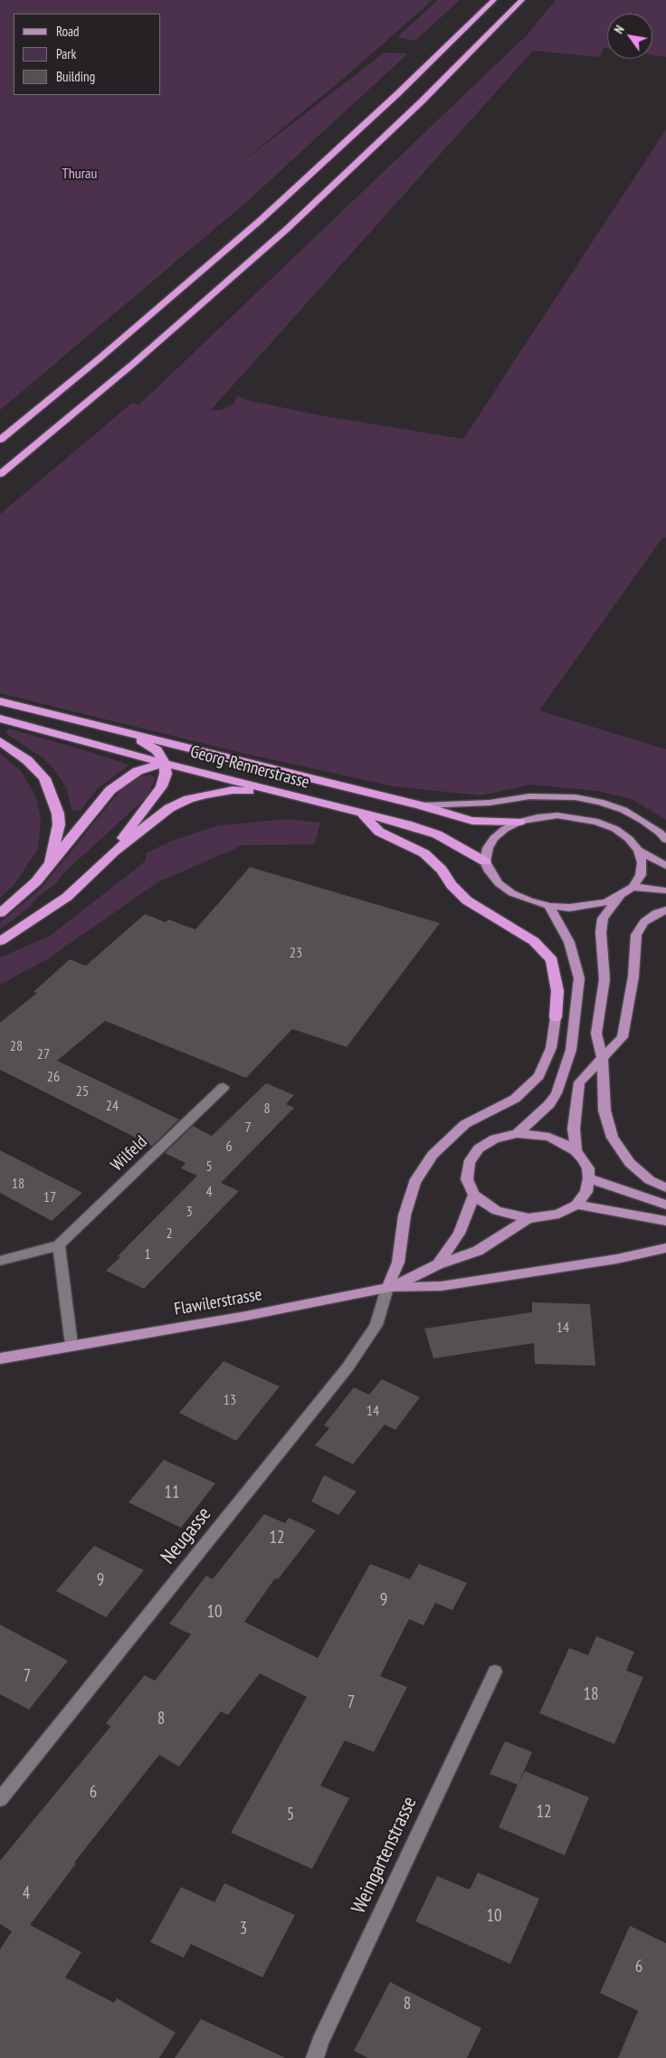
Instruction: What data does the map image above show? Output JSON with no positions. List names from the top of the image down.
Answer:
{
  "streets": {
    "highway": ["Georg-Rennerstrasse"],
    "main road": ["Flawilerstrasse"],
    "street": ["Wilfeld", "Neugasse", "Weingartenstrasse"]
  },
  "crossings": [
    ["Flawilerstrasse", "Neugasse"]
  ],
  "parks": ["Thurau"],
  "house_numbers": [
    "23",
    "28",
    "27",
    "26",
    "25",
    "24",
    "8",
    "7",
    "6",
    "5",
    "18",
    "4",
    "17",
    "3",
    "2",
    "1",
    "14",
    "13",
    "14",
    "11",
    "12",
    "9",
    "9",
    "10",
    "7",
    "18",
    "7",
    "8",
    "6",
    "12",
    "5",
    "4",
    "10",
    "3",
    "6",
    "8"
  ],
  "legend": ["Road", "Park", "Building"],
  "north": "top left"
}
